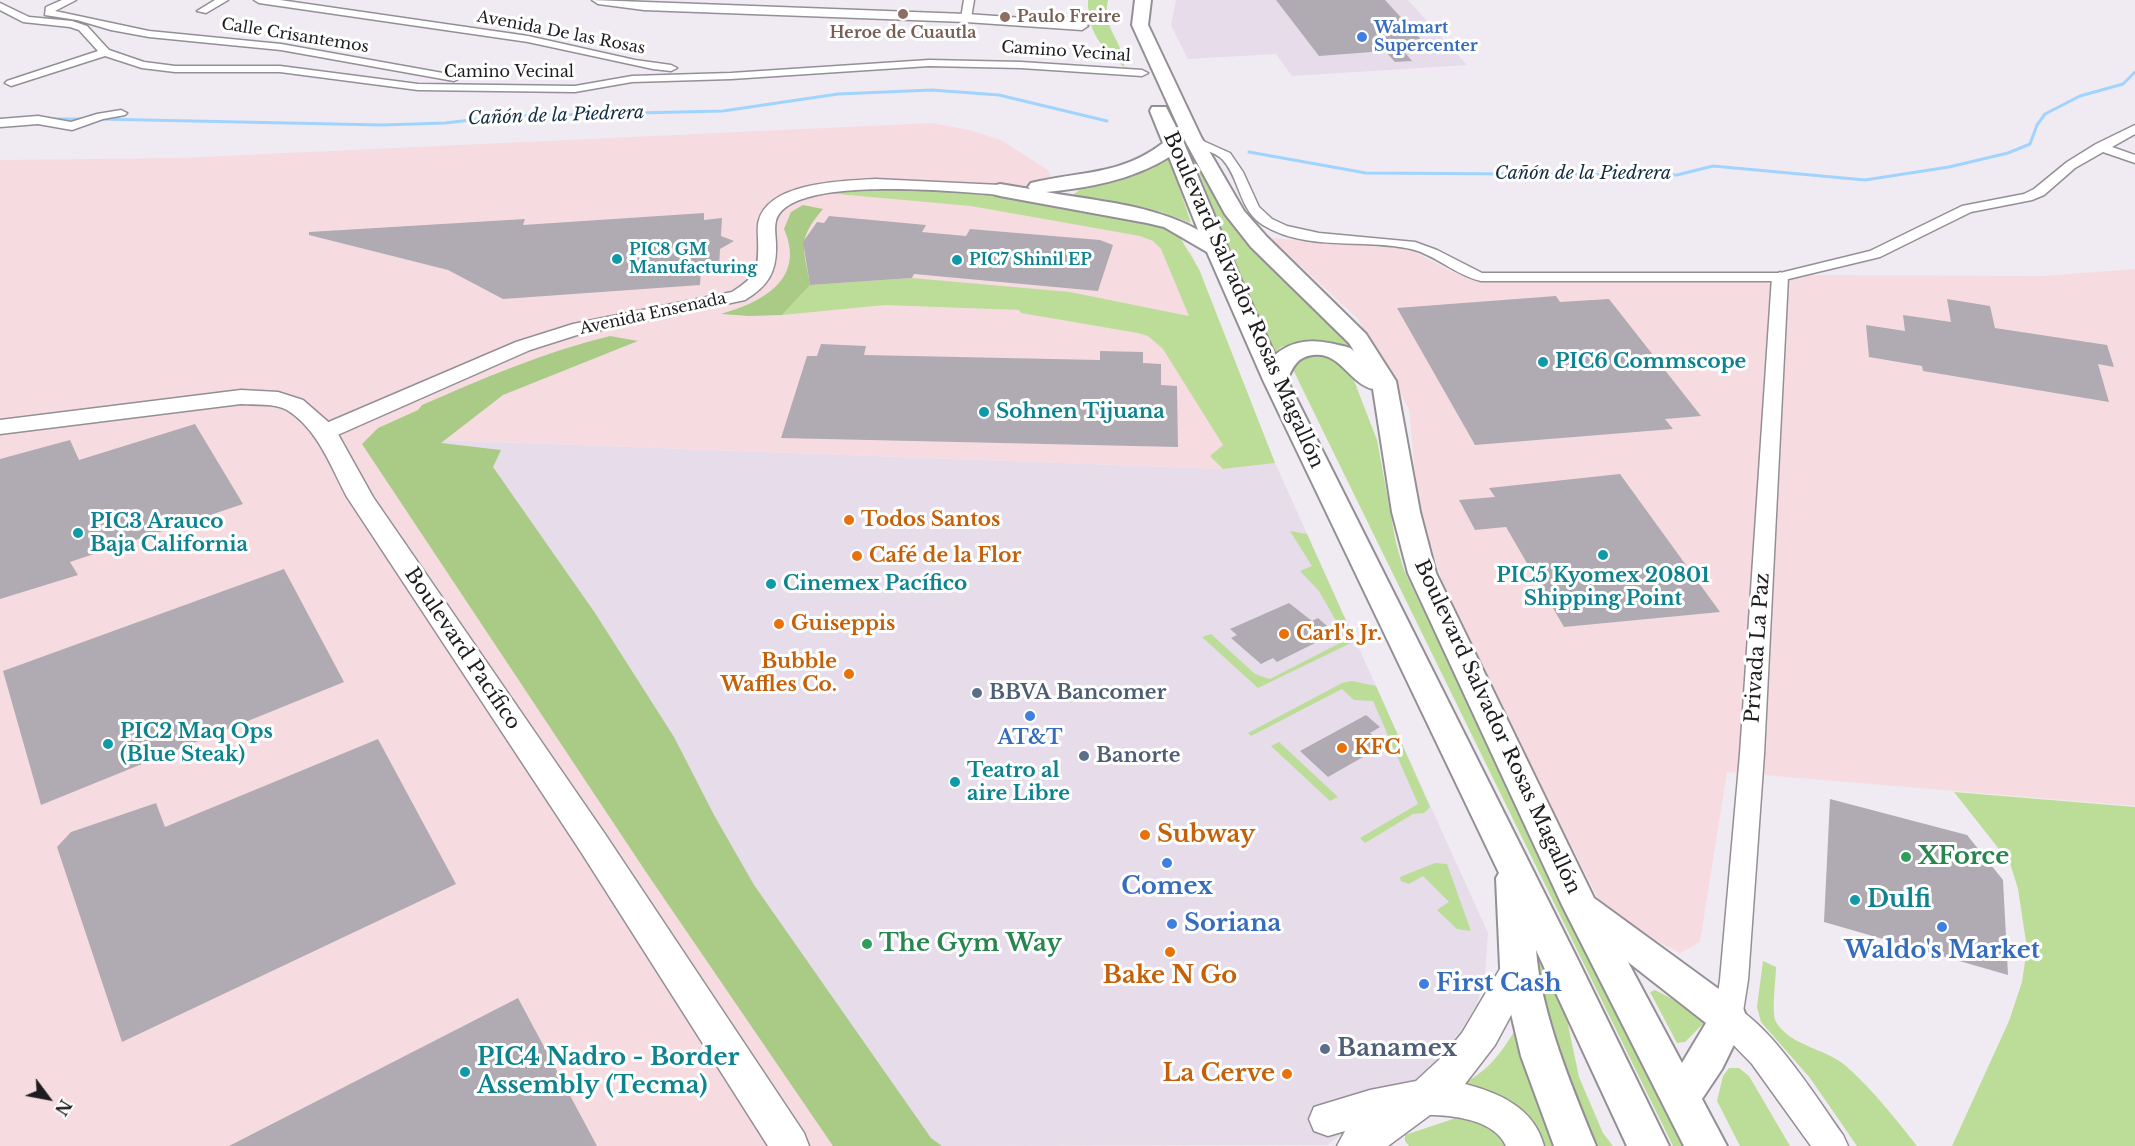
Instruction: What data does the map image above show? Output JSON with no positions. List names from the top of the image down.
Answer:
{
  "streets": {
    "highway": ["Boulevard Salvador Rosas Magallón"],
    "main road": ["Avenida Ensenada", "Boulevard Pacífico"],
    "street": [
      "Avenida De las Rosas",
      "Calle Crisantemos",
      "Camino Vecinal",
      "Privada La Paz"
    ]
  },
  "crossings": [
    ["Avenida De las Rosas", "Camino Vecinal"],
    ["Calle Crisantemos", "Camino Vecinal"],
    ["Camino Vecinal", "Boulevard Salvador Rosas Magallón"],
    ["Avenida Ensenada", "Boulevard Pacífico"]
  ],
  "water": ["Cañón de la Piedrera"],
  "places": [
    "Heroe de Cuautla",
    "Paulo Freire",
    "Walmart Supercenter",
    "PIC8 GM Manufacturing",
    "PIC7 Shinil EP",
    "PIC6 Commscope",
    "Sohnen Tijuana",
    "Todos Santos",
    "PIC3 Arauco Baja California",
    "PIC5 Kyomex 20801 Shipping Point",
    "Café de la Flor",
    "Cinemex Pacífico",
    "Guiseppis",
    "Carl's Jr.",
    "Bubble Waffles Co.",
    "BBVA Bancomer",
    "AT&T",
    "PIC2 Maq Ops (Blue Steak)",
    "KFC",
    "Banorte",
    "Teatro al aire Libre",
    "Subway",
    "XForce",
    "Comex",
    "Dulfi",
    "Soriana",
    "Waldo's Market",
    "The Gym Way",
    "Bake N Go",
    "First Cash",
    "Banamex",
    "PIC4 Nadro - Border Assembly (Tecma)",
    "La Cerve"
  ],
  "north": "bottom right"
}
